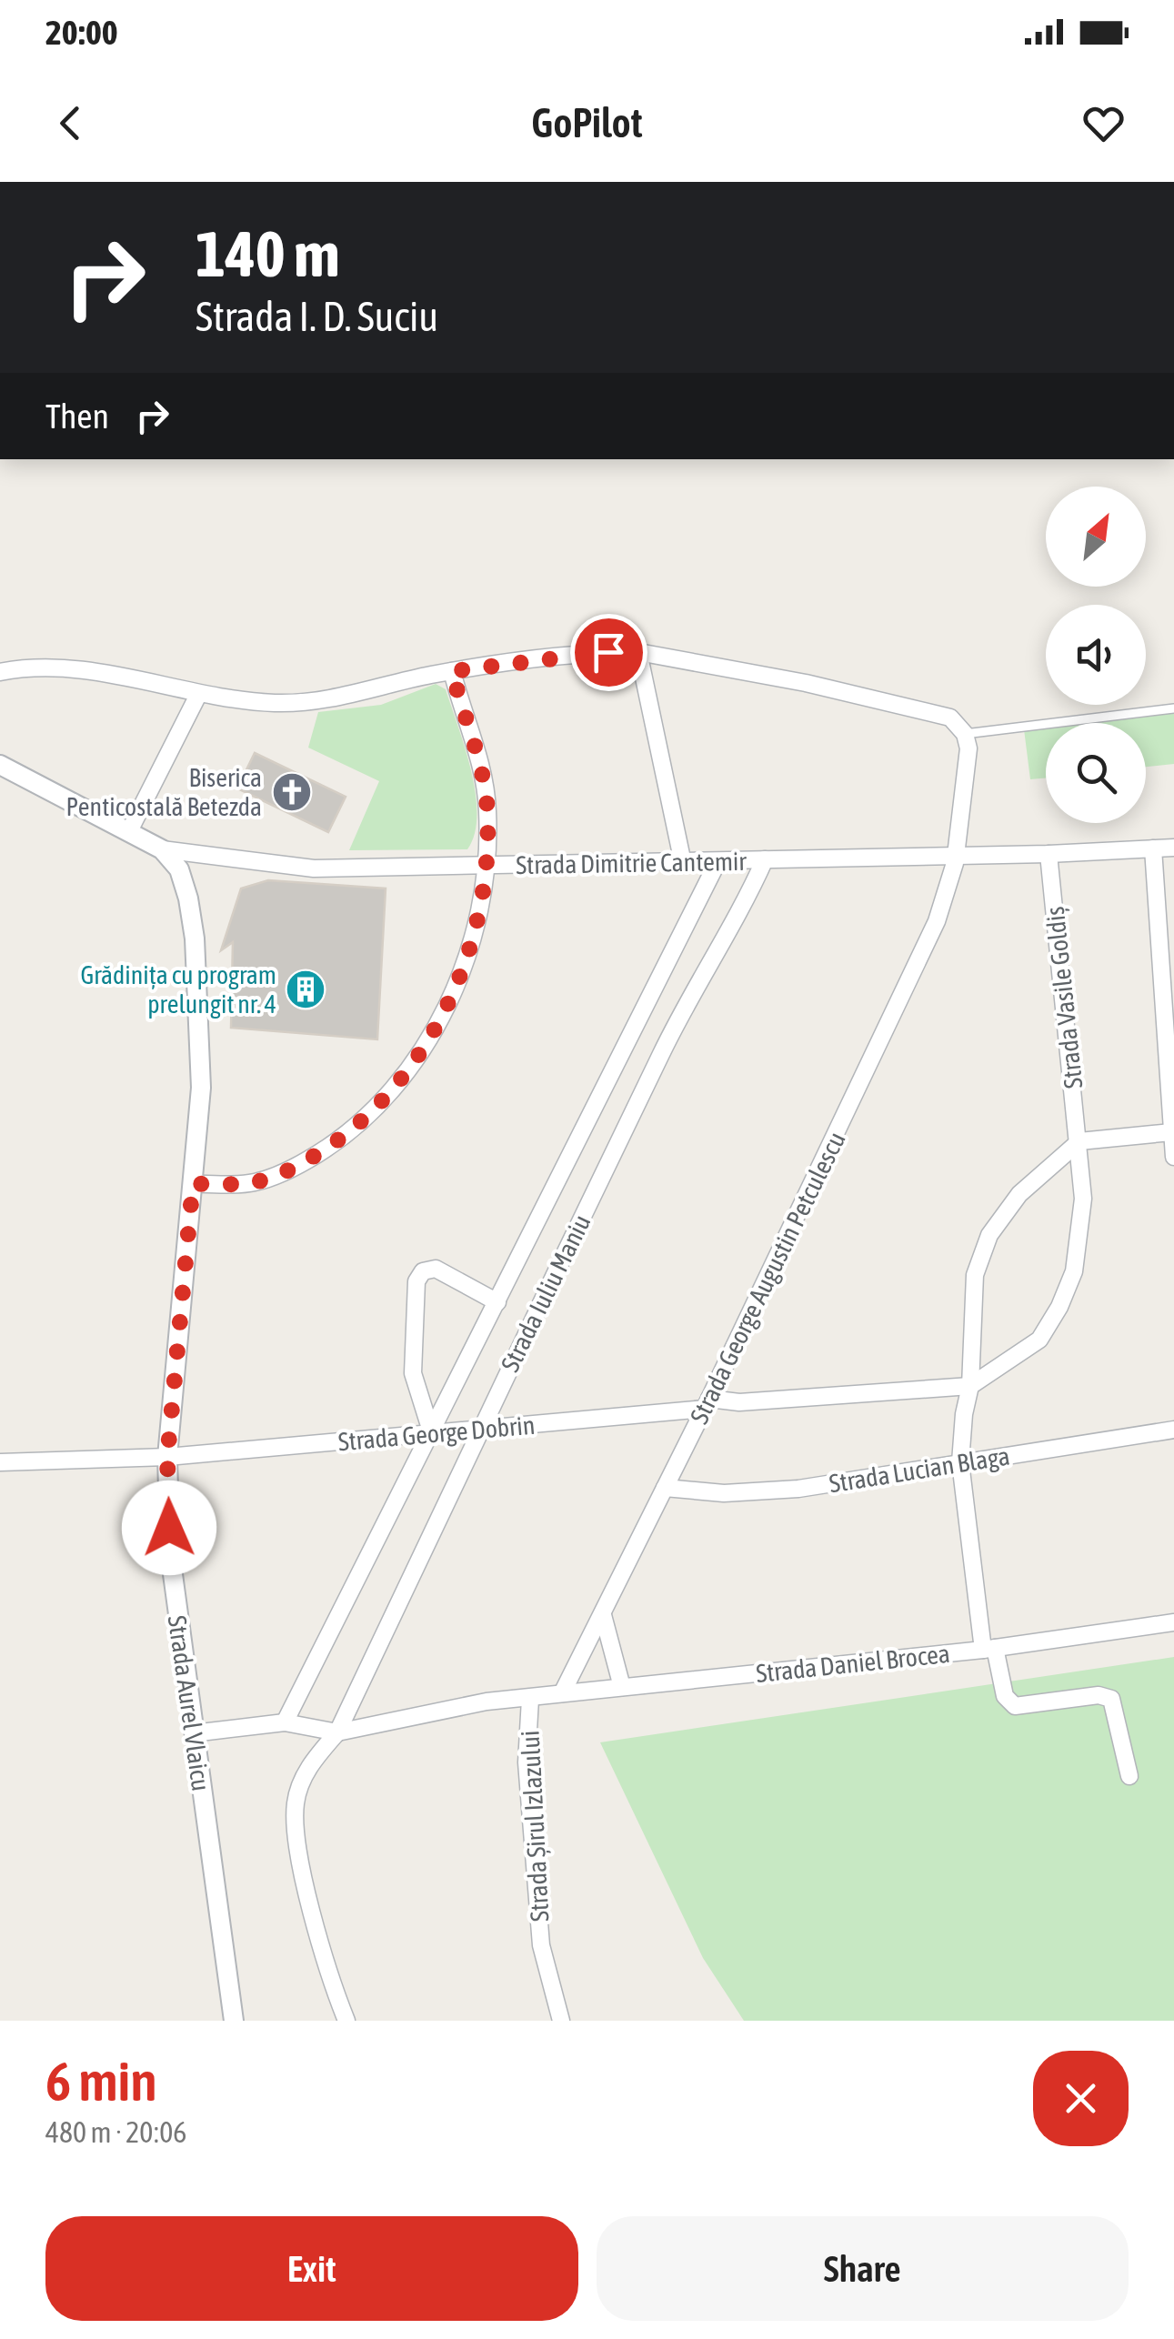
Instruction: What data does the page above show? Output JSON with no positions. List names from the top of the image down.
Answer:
{
  "streets": {
    "street": [
      "Strada Dimitrie Cantemir",
      "Strada Vasile Goldiș",
      "Strada George Augustin Petculescu",
      "Strada Iuliu Maniu",
      "Strada George Dobrin",
      "Strada Lucian Blaga",
      "Strada Daniel Brocea",
      "Strada Aurel Vlaicu",
      "Strada Șirul Izlazului"
    ]
  },
  "crossings": [
    ["Strada Dimitrie Cantemir", "Strada Vasile Goldiș"],
    ["Strada Dimitrie Cantemir", "Strada George Augustin Petculescu"],
    ["Strada Dimitrie Cantemir", "Strada Iuliu Maniu"],
    ["Strada Dimitrie Cantemir", "Strada Aurel Vlaicu"],
    ["Strada George Augustin Petculescu", "Strada George Dobrin"],
    ["Strada George Augustin Petculescu", "Strada Lucian Blaga"],
    ["Strada George Augustin Petculescu", "Strada Daniel Brocea"],
    ["Strada Iuliu Maniu", "Strada George Dobrin"],
    ["Strada Iuliu Maniu", "Strada Șirul Izlazului"],
    ["Strada George Dobrin", "Strada Aurel Vlaicu"],
    ["Strada Daniel Brocea", "Strada Șirul Izlazului"],
    ["Strada Aurel Vlaicu", "Strada Șirul Izlazului"]
  ],
  "places": {
    "church": ["Biserica Penticostală Betezda"],
    "building": ["Grădinița cu program prelungit nr. 4"]
  },
  "north": "top right",
  "page": {
    "status": "20:00",
    "header": "GoPilot",
    "turn": ["140 m", "Strada I. D. Suciu"],
    "then": "Then",
    "heading": ["6 min", "480 m · 20:06"],
    "buttons": ["Exit", "Share"]
  }
}
